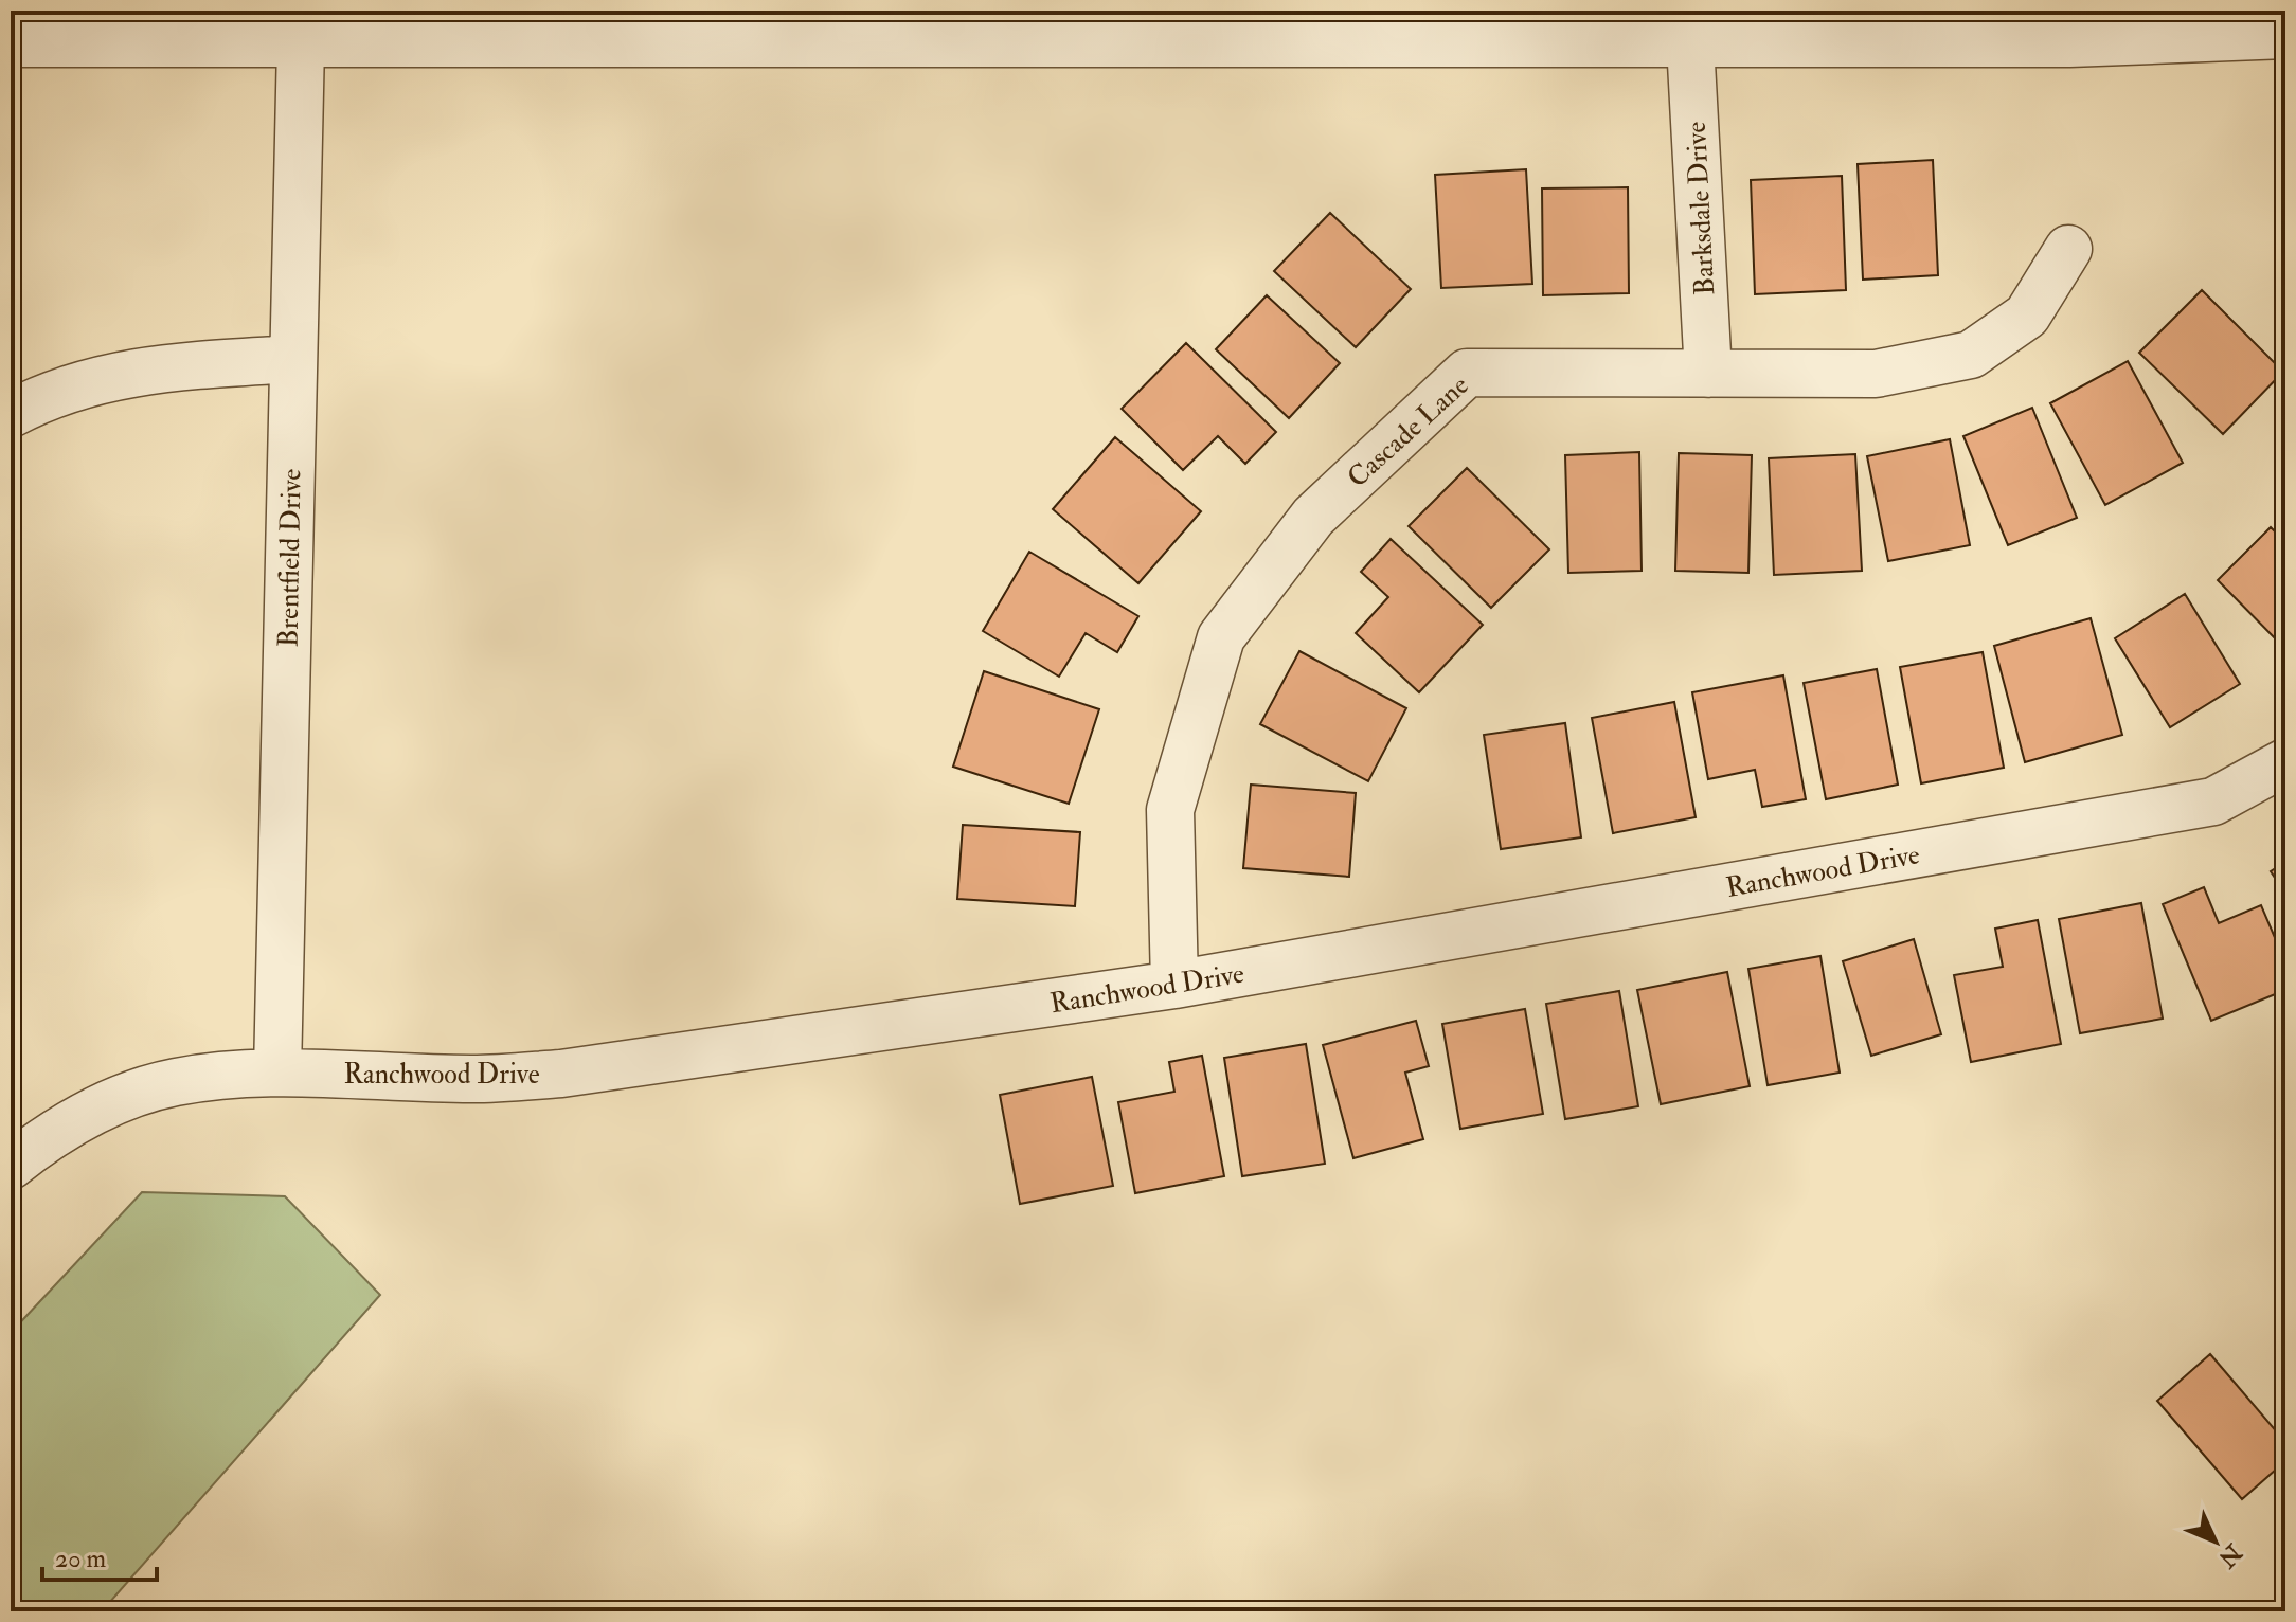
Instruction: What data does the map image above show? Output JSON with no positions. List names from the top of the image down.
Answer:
{
  "streets": {
    "street": [
      "Barksdale Drive",
      "Cascade Lane",
      "Brentfield Drive",
      "Ranchwood Drive"
    ]
  },
  "crossings": [
    ["Barksdale Drive", "Cascade Lane"],
    ["Cascade Lane", "Ranchwood Drive"],
    ["Brentfield Drive", "Ranchwood Drive"]
  ],
  "scale_bar": "20 m",
  "north": "bottom right"
}
